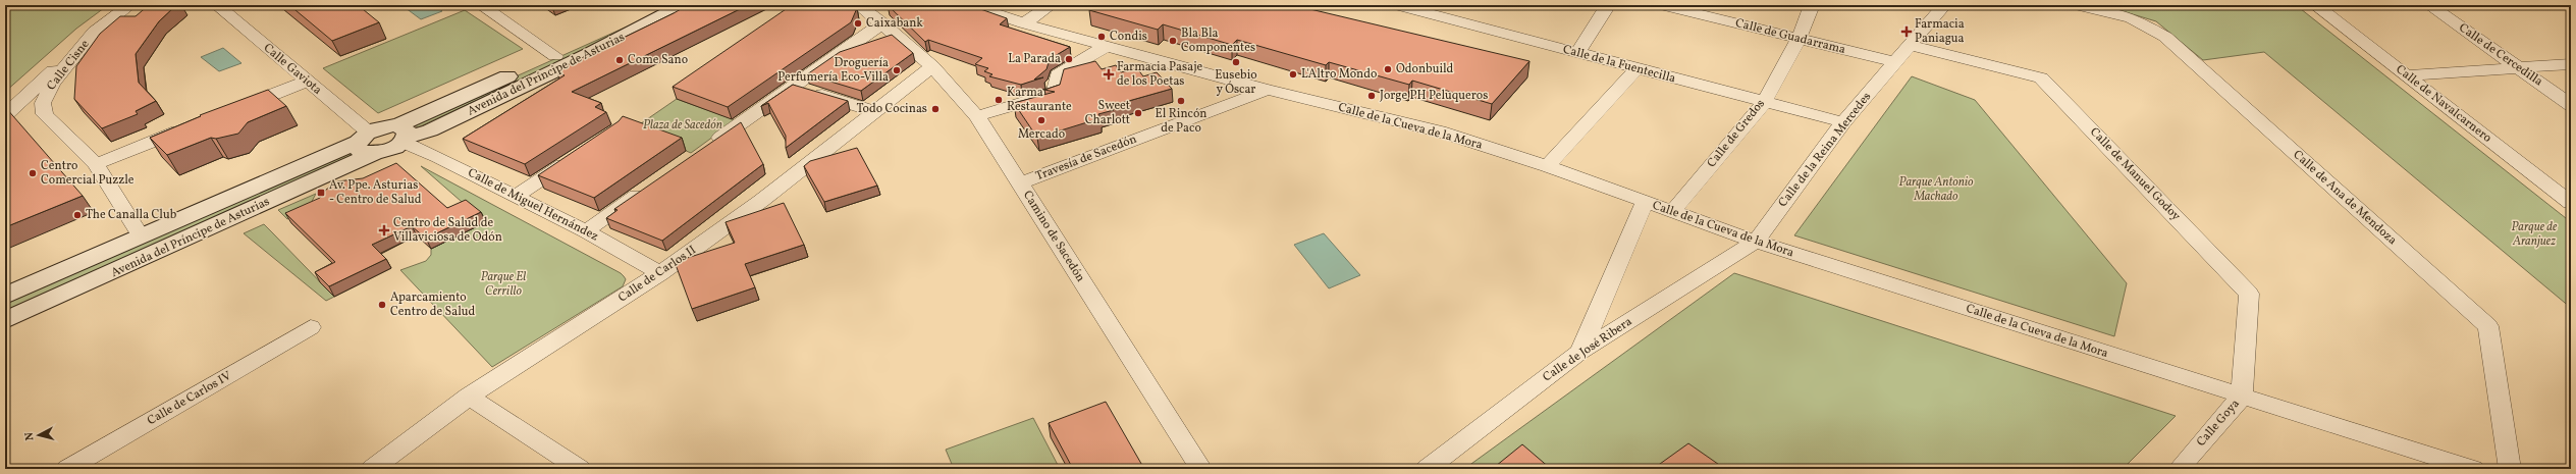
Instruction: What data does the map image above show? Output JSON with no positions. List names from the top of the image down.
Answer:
{
  "streets": {
    "street": [
      "Calle de Guadarrama",
      "Calle de Cercedilla",
      "Calle de la Fuentecilla",
      "Calle Cisne",
      "Calle Gaviota",
      "Avenida del Príncipe de Asturias",
      "Calle de Navalcarnero",
      "Calle de la Cueva de la Mora",
      "Calle de Gredos",
      "Calle de la Reina Mercedes",
      "Travesía de Sacedón",
      "Calle de Manuel Godoy",
      "Calle de Ana de Mendoza",
      "Calle de Miguel Hernández",
      "Camino de Sacedón",
      "Calle de Carlos II",
      "Calle de José Ribera",
      "Calle de Carlos IV",
      "Calle Goya"
    ]
  },
  "crossings": [
    ["Calle de Guadarrama", "Calle de Gredos"],
    ["Calle de Guadarrama", "Calle de la Reina Mercedes"],
    ["Calle de la Fuentecilla", "Calle de Gredos"],
    ["Calle de la Fuentecilla", "Calle de la Reina Mercedes"],
    ["Calle Cisne", "Avenida del Príncipe de Asturias"],
    ["Calle Gaviota", "Avenida del Príncipe de Asturias"],
    ["Avenida del Príncipe de Asturias", "Calle de Miguel Hernández"],
    ["Calle de la Cueva de la Mora", "Calle de Gredos"],
    ["Calle de la Cueva de la Mora", "Calle de la Reina Mercedes"],
    ["Calle de la Cueva de la Mora", "Travesía de Sacedón"],
    ["Calle de la Cueva de la Mora", "Calle de Manuel Godoy"],
    ["Calle de la Cueva de la Mora", "Calle de José Ribera"],
    ["Calle de la Cueva de la Mora", "Calle Goya"],
    ["Calle de la Reina Mercedes", "Calle de Manuel Godoy"],
    ["Calle de la Reina Mercedes", "Calle de José Ribera"],
    ["Travesía de Sacedón", "Camino de Sacedón"],
    ["Calle de Manuel Godoy", "Calle Goya"],
    ["Calle de Miguel Hernández", "Calle de Carlos II"],
    ["Camino de Sacedón", "Calle de Carlos II"]
  ],
  "parks": [
    "Plaza de Sacedón",
    "Parque Antonio Machado",
    "Parque de Aranjuez",
    "Parque El Cerrillo"
  ],
  "places": {
    "other": [
      "Caixabank",
      "Condis",
      "Bla Bla Componentes",
      "La Parada",
      "Come Sano",
      "Eusebio y Óscar",
      "Odonbuild",
      "Droguería Perfumería Eco-Villa",
      "L'Altro Mondo",
      "Jorge PH Peluqueros",
      "Karma Restaurante",
      "El Rincón de Paco",
      "Todo Cocinas",
      "Sweet Charlott",
      "Mercado",
      "Centro Comercial Puzzle",
      "The Canalla Club",
      "Aparcamiento Centro de Salud"
    ],
    "health": ["Farmacia Paniagua", "Farmacia Pasaje de los Poetas", "Centro de Salud de Villaviciosa de Odón"],
    "transit": ["Av. Ppe. Asturias - Centro de Salud"]
  },
  "north": "left"
}
